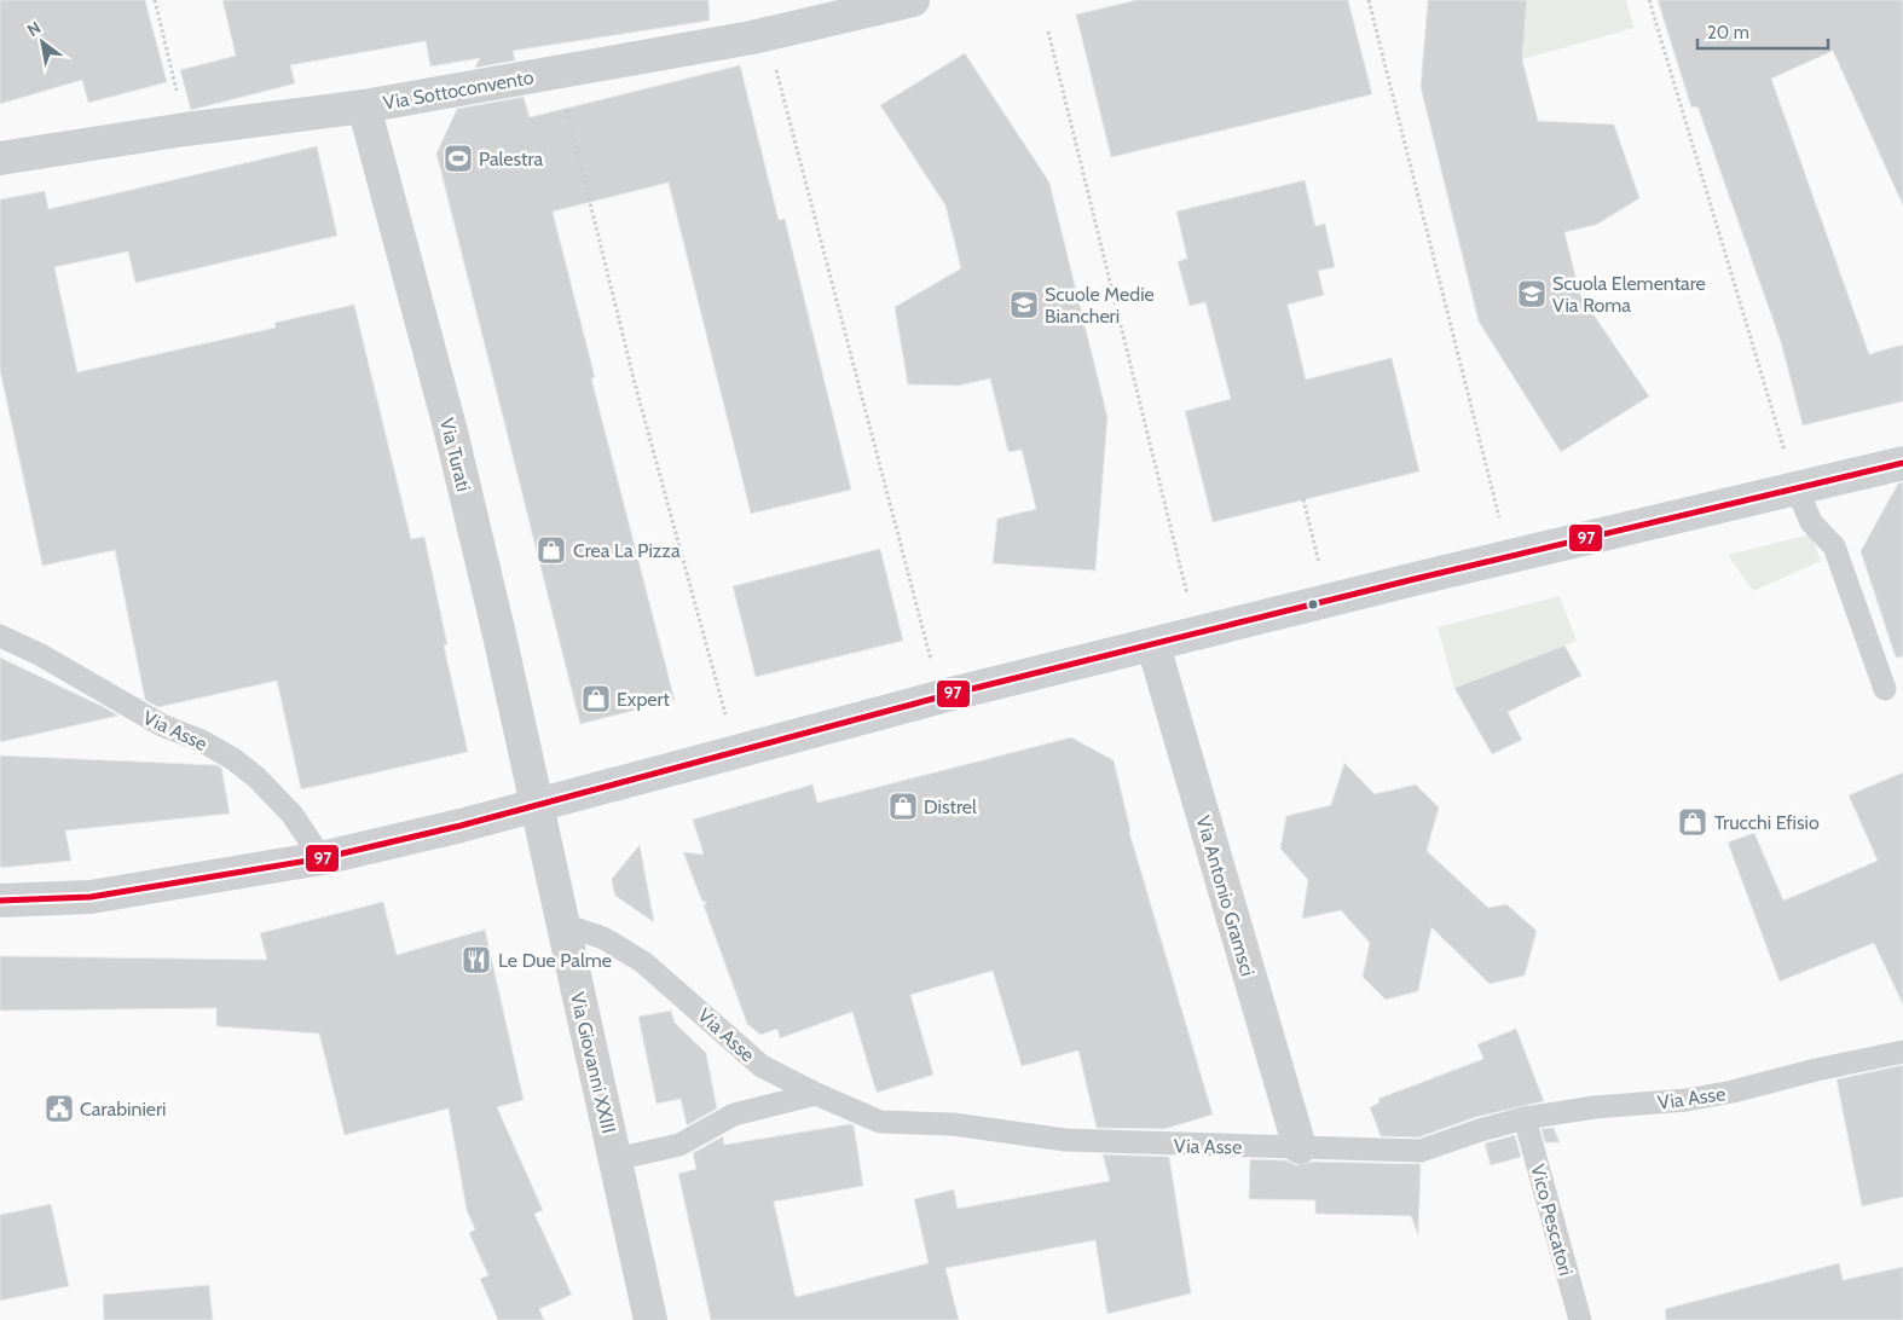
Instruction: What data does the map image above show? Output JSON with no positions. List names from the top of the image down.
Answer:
{
  "streets": {
    "street": [
      "Via Sottoconvento",
      "Via Turati",
      "Via Antonio Gramsci",
      "Via Giovanni XXIII"
    ],
    "lane": ["Via Asse", "Vico Pescatori"]
  },
  "crossings": [
    ["Via Sottoconvento", "Via Turati"],
    ["Via Turati", "Via Giovanni XXIII"],
    ["Via Asse", "Via Antonio Gramsci"],
    ["Via Asse", "Via Giovanni XXIII"],
    ["Via Asse", "Vico Pescatori"]
  ],
  "places": {
    "sports": ["Palestra"],
    "school or university": ["Scuola Elementare Via Roma", "Scuole Medie Biancheri"],
    "shop": [
      "Crea La Pizza",
      "Expert",
      "Distrel",
      "Trucchi Efisio"
    ],
    "restaurant": ["Le Due Palme"],
    "public building": ["Carabinieri"]
  },
  "lines": ["transit line 97"],
  "scale_bar": "20 m",
  "north": "top left"
}
